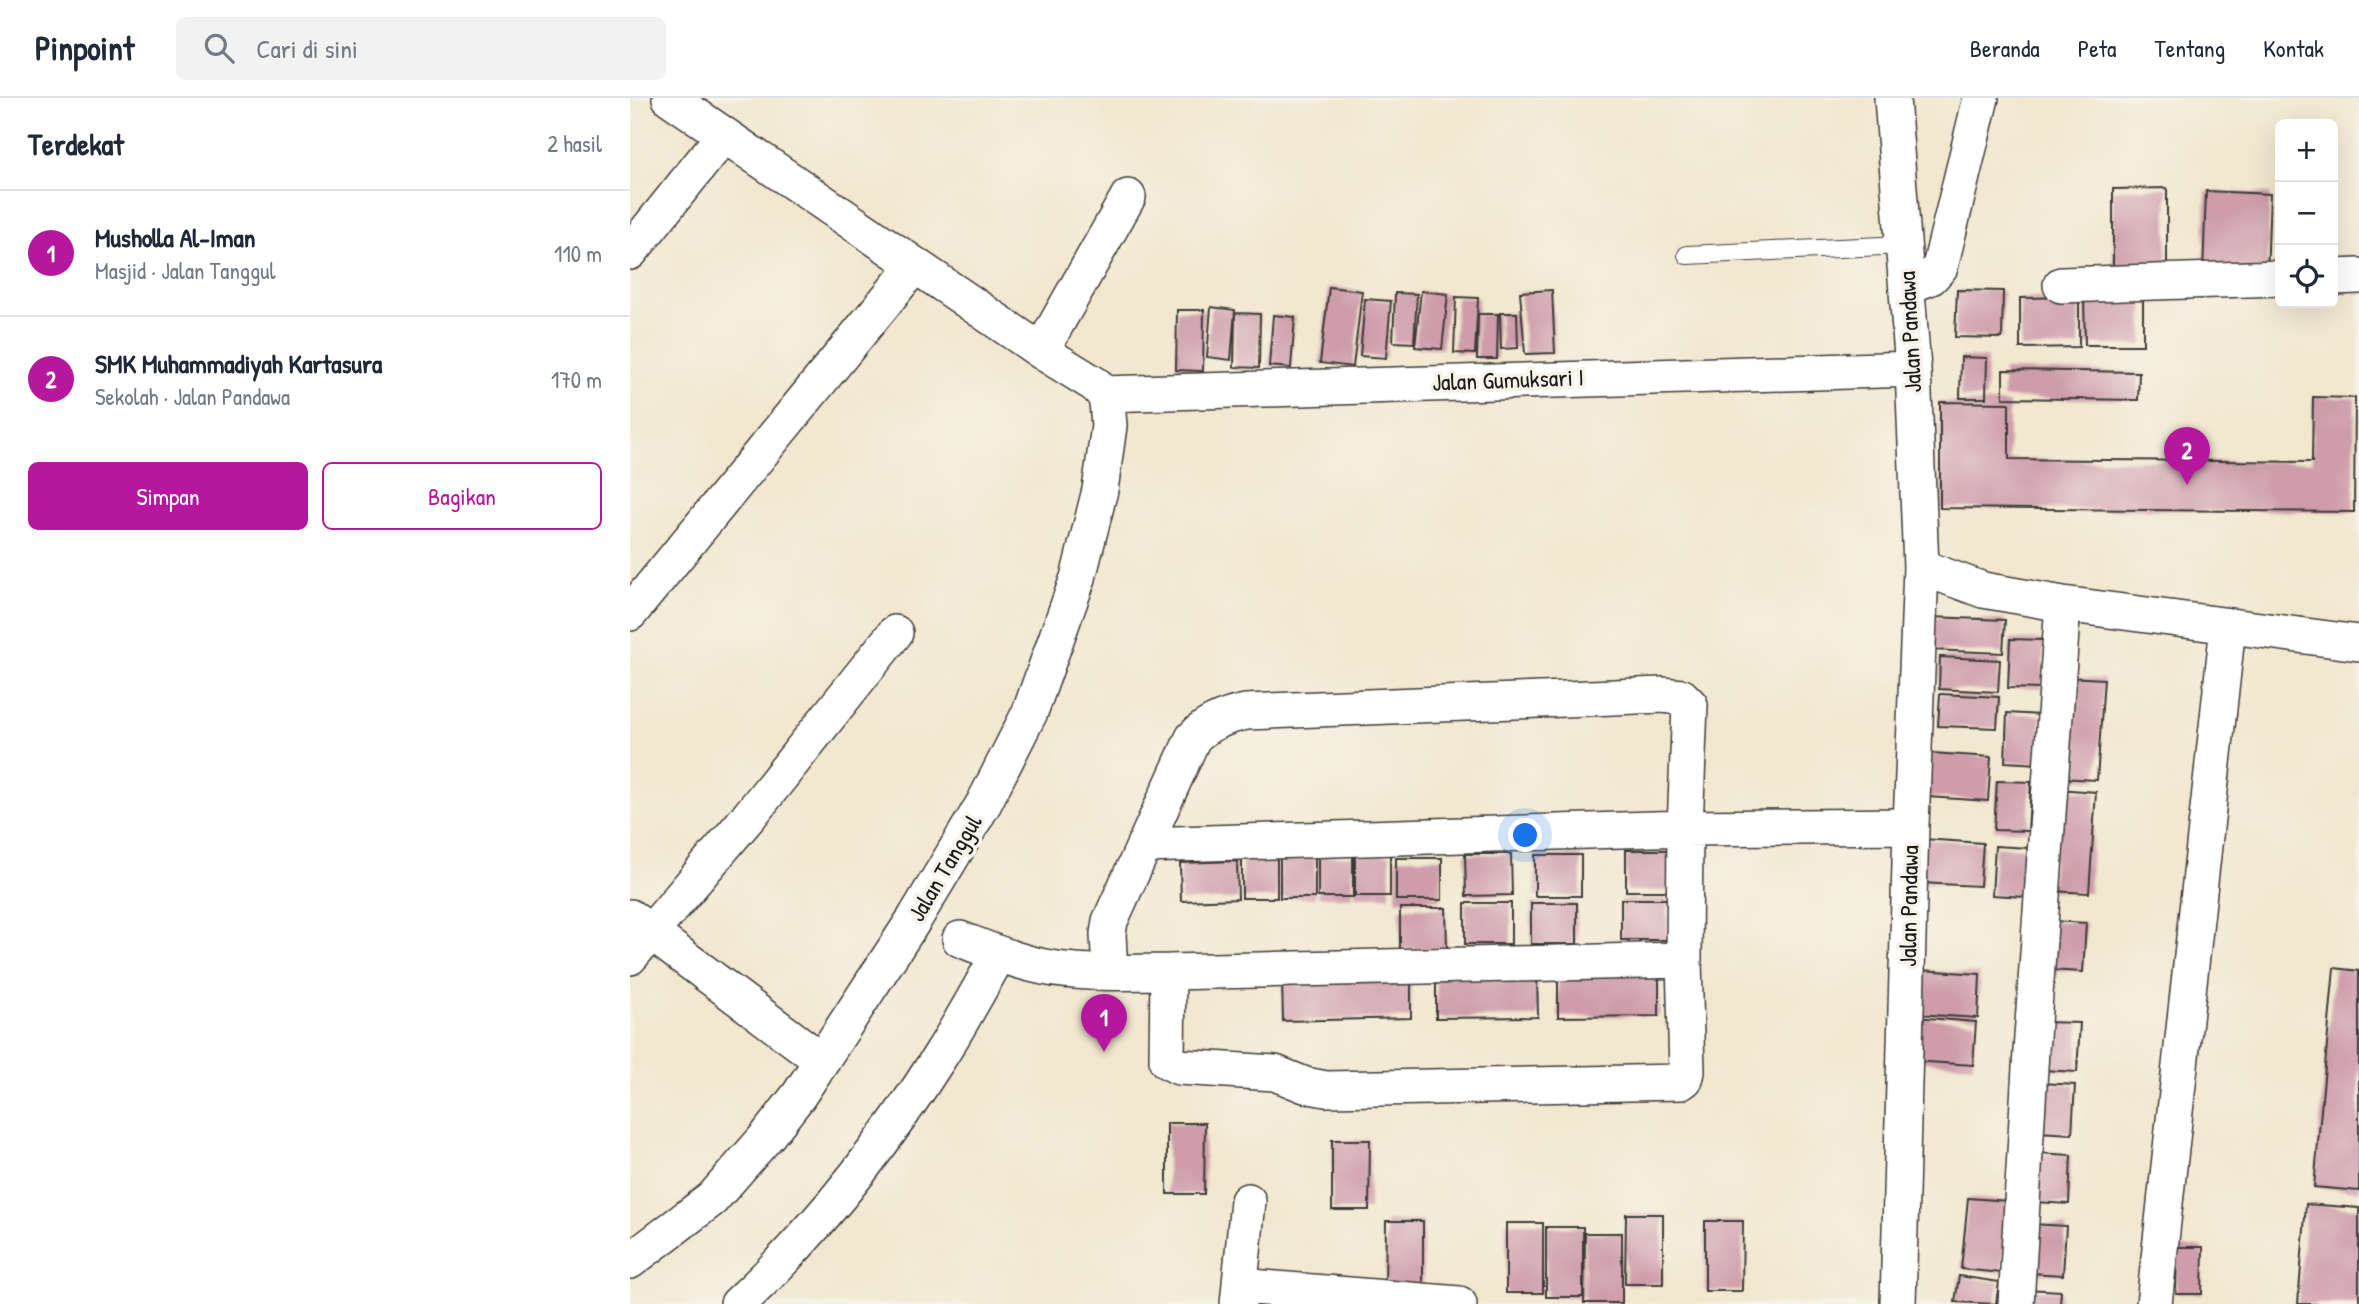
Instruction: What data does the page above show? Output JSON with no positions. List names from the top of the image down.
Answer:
{
  "streets": {
    "street": ["Jalan Pandawa", "Jalan Gumuksari I", "Jalan Tanggul"]
  },
  "crossings": [
    ["Jalan Pandawa", "Jalan Gumuksari I"],
    ["Jalan Gumuksari I", "Jalan Tanggul"]
  ],
  "page": {
    "header": "Pinpoint",
    "search": "Cari di sini",
    "nav": [
      "Beranda",
      "Peta",
      "Tentang",
      "Kontak"
    ],
    "heading": ["Terdekat", "2 hasil"],
    "map_buttons": ["+", "−"],
    "list": [
      {
        "mark": "1",
        "name": "Musholla Al-Iman",
        "note": "Masjid · Jalan Tanggul",
        "value": "110 m"
      },
      {
        "mark": "2",
        "name": "SMK Muhammadiyah Kartasura",
        "note": "Sekolah · Jalan Pandawa",
        "value": "170 m"
      }
    ],
    "pins": ["2", "1"],
    "buttons": ["Simpan", "Bagikan"]
  }
}
